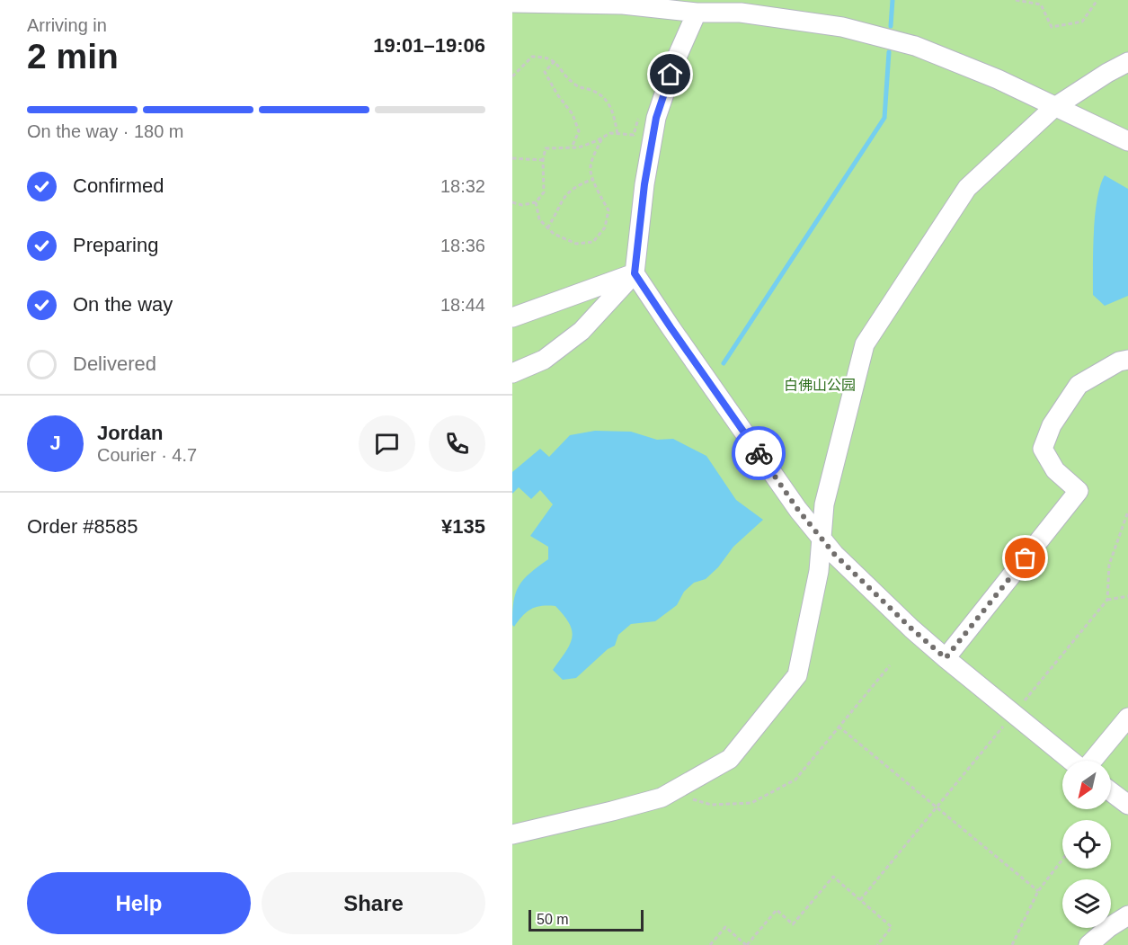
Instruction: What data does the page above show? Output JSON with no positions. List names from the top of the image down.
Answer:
{
  "parks": ["白佛山公园"],
  "scale_bar": "50 m",
  "north": "bottom left",
  "page": {
    "heading": ["2 min", "Arriving in", "19:01–19:06"],
    "panel": [
      "Jordan",
      "Courier · 4.7",
      "Order #8585",
      "¥135"
    ],
    "bar": "On the way · 180 m",
    "list": [
      ["Confirmed", "18:32"],
      ["Preparing", "18:36"],
      ["On the way", "18:44"],
      "Delivered"
    ],
    "round": "J",
    "buttons": ["Help", "Share"],
    "scale": "50 m"
  }
}
